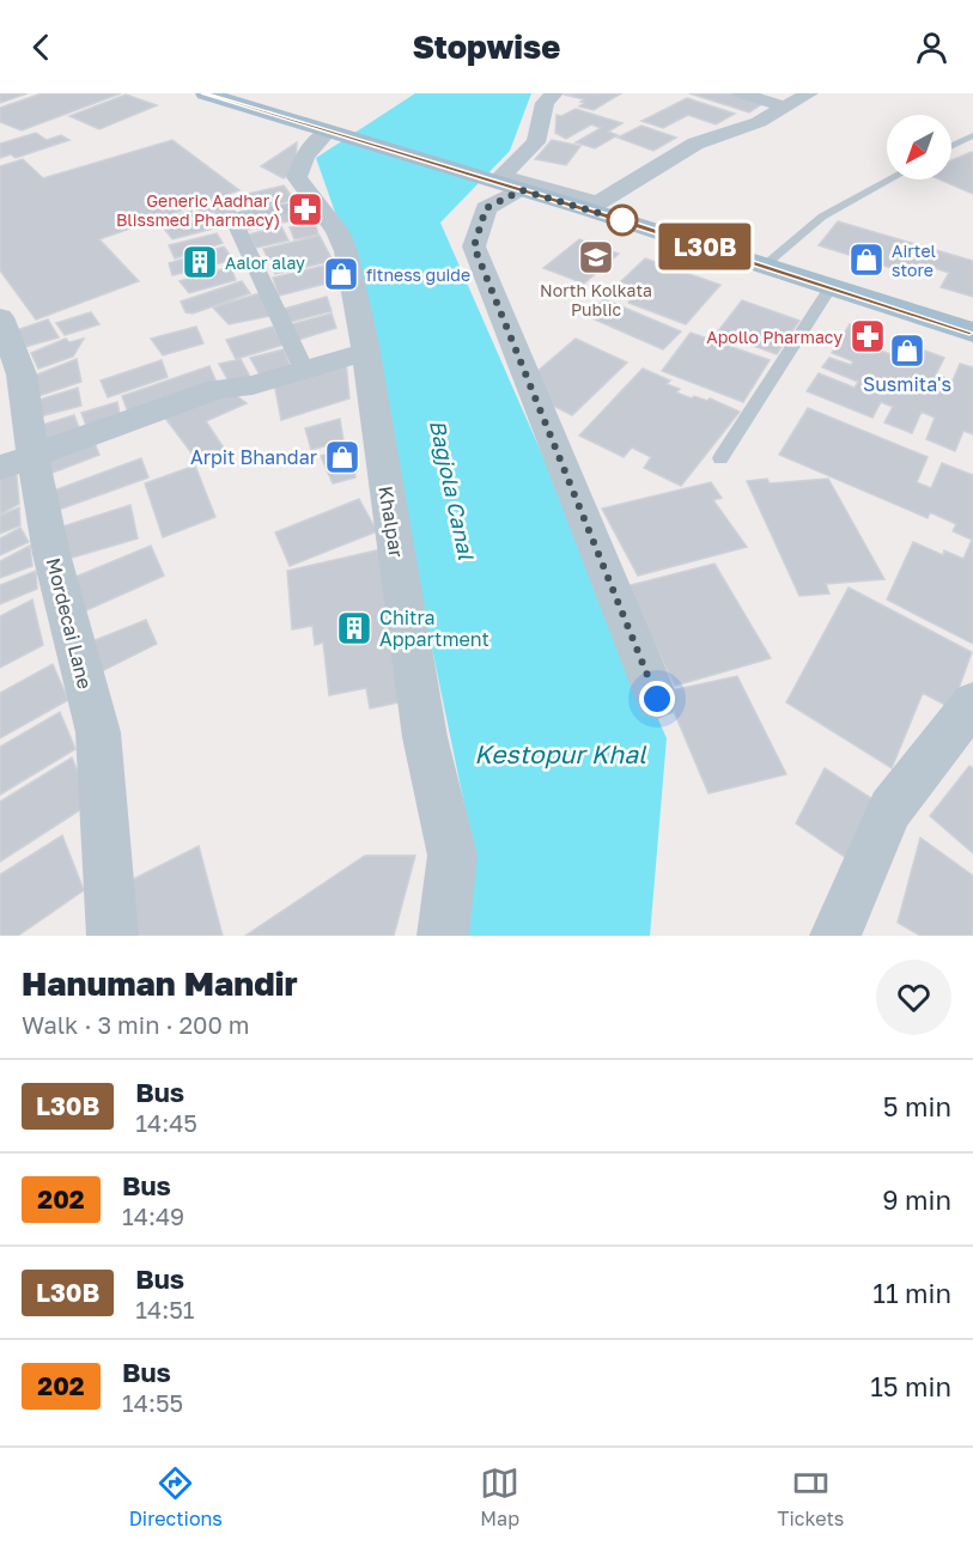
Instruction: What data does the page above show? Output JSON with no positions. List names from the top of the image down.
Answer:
{
  "streets": {
    "street": ["Khalpar", "Mordecai Lane"]
  },
  "water": ["Bagjola Canal", "Kestopur Khal"],
  "places": {
    "pharmacy": ["Generic Aadhar ( Blissmed Pharmacy)", "Apollo Pharmacy"],
    "school or university": ["North Kolkata Public"],
    "shop": [
      "Airtel store",
      "fitness guide",
      "Susmita's",
      "Arpit Bhandar"
    ],
    "building": ["Aalor alay", "Chitra Appartment"]
  },
  "lines": ["bus line L30B"],
  "north": "bottom left",
  "page": {
    "header": "Stopwise",
    "on_map": "L30B",
    "heading": ["Hanuman Mandir", "Walk · 3 min · 200 m"],
    "list": [
      {
        "mark": "L30B",
        "name": "Bus",
        "note": "14:45",
        "value": "5 min"
      },
      {
        "mark": "202",
        "name": "Bus",
        "note": "14:49",
        "value": "9 min"
      },
      {
        "mark": "L30B",
        "name": "Bus",
        "note": "14:51",
        "value": "11 min"
      },
      {
        "mark": "202",
        "name": "Bus",
        "note": "14:55",
        "value": "15 min"
      }
    ],
    "tabs": ["Directions", "Map", "Tickets"]
  }
}
